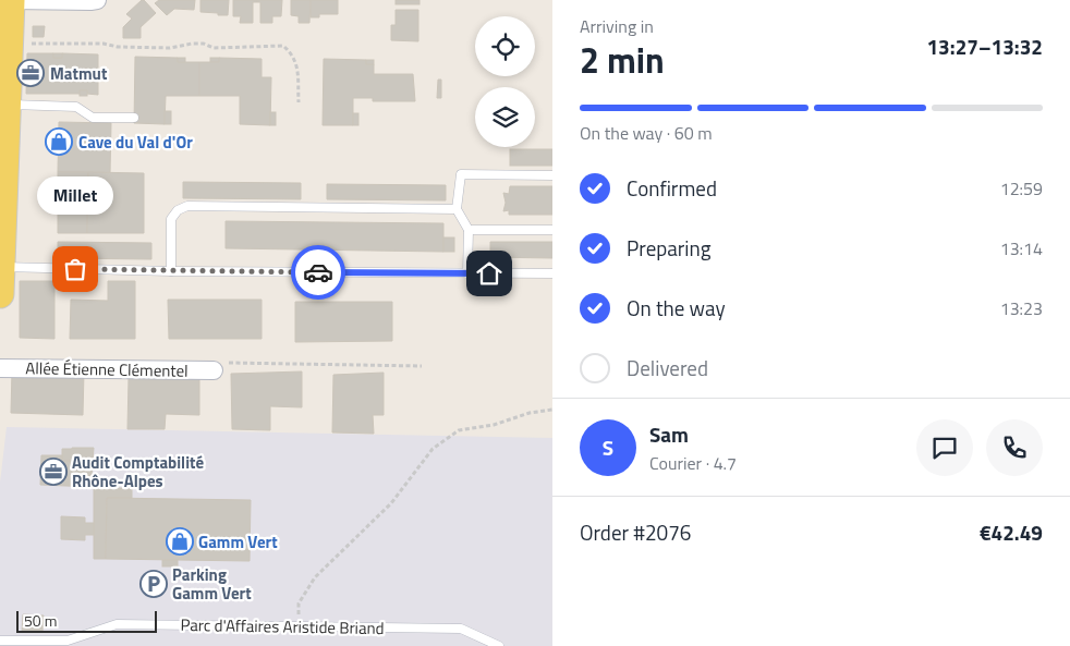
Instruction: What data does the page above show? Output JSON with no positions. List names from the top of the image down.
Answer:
{
  "streets": {
    "street": ["Allée Étienne Clémentel"],
    "lane": ["Parc d'Affaires Aristide Briand"]
  },
  "places": {
    "office": ["Matmut", "Audit Comptabilité Rhône-Alpes"],
    "shop": ["Cave du Val d'Or", "Gamm Vert"],
    "other": ["Millet"],
    "parking": ["Parking Gamm Vert"]
  },
  "scale_bar": "50 m",
  "page": {
    "heading": ["2 min", "Arriving in", "13:27–13:32"],
    "panel": [
      "Sam",
      "Courier · 4.7",
      "Order #2076",
      "€42.49"
    ],
    "bar": "On the way · 60 m",
    "list": [
      ["Confirmed", "12:59"],
      ["Preparing", "13:14"],
      ["On the way", "13:23"],
      "Delivered"
    ],
    "bubble": "Millet",
    "round": "S",
    "scale": "50 m"
  }
}
